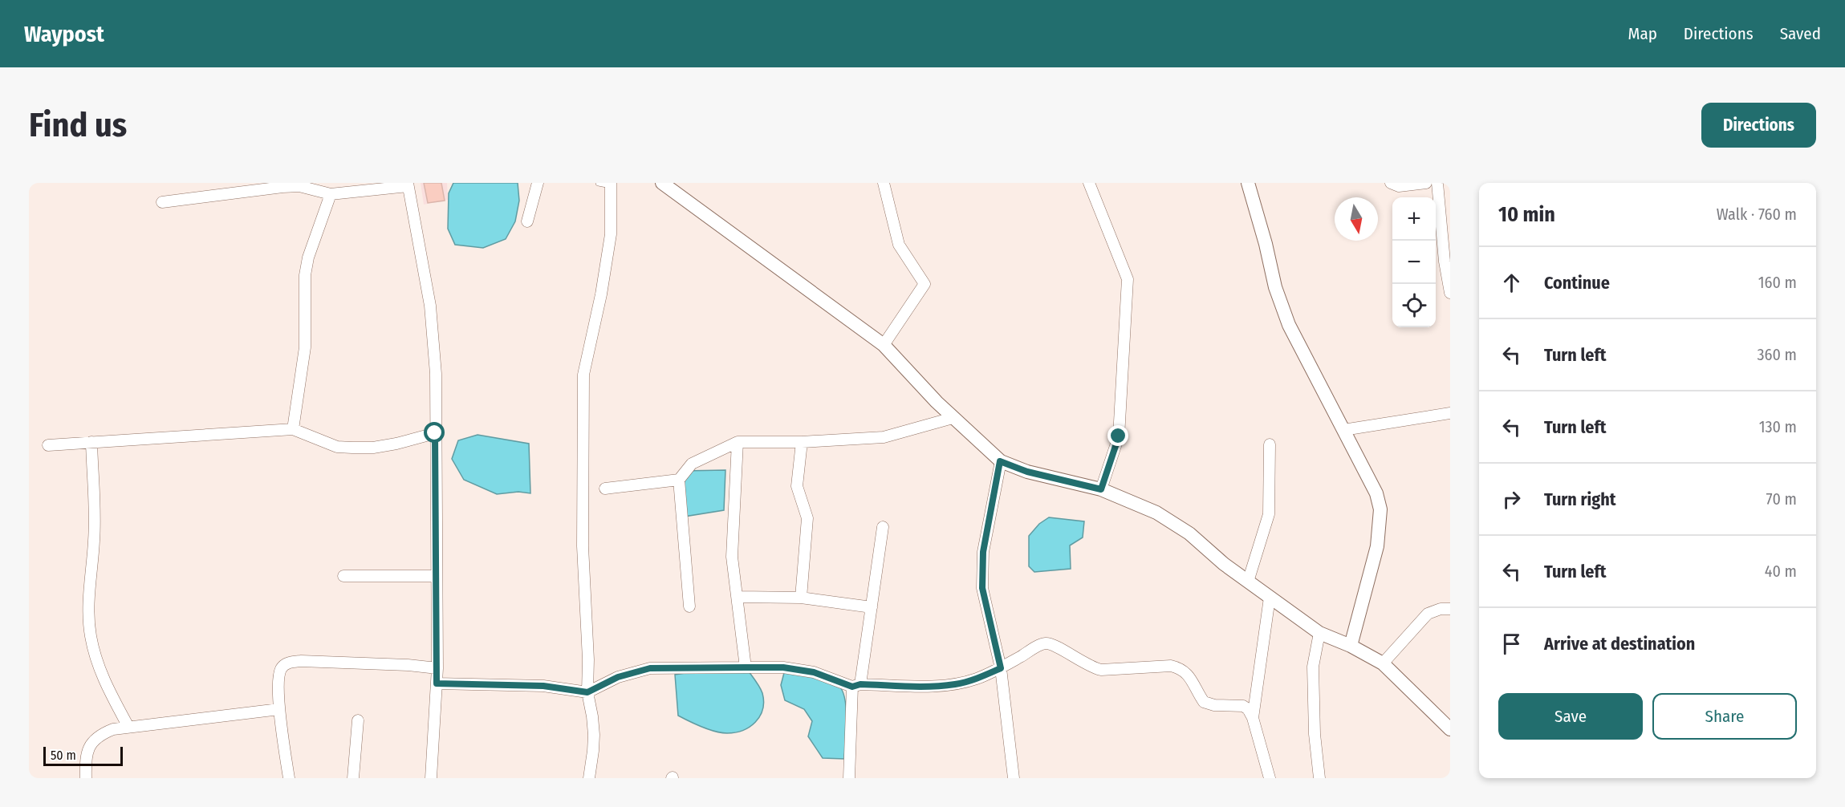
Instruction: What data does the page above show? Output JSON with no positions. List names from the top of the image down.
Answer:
{
  "scale_bar": "50 m",
  "north": "bottom",
  "page": {
    "header": "Waypost",
    "nav": ["Map", "Directions", "Saved"],
    "buttons": [
      "Directions",
      ["Save", "Share"]
    ],
    "title": "Find us",
    "heading": ["10 min", "Walk · 760 m"],
    "map_buttons": ["+", "−"],
    "list": [
      ["Continue", "160 m"],
      ["Turn left", "360 m"],
      ["Turn left", "130 m"],
      ["Turn right", "70 m"],
      ["Turn left", "40 m"],
      "Arrive at destination"
    ],
    "scale": "50 m"
  }
}
